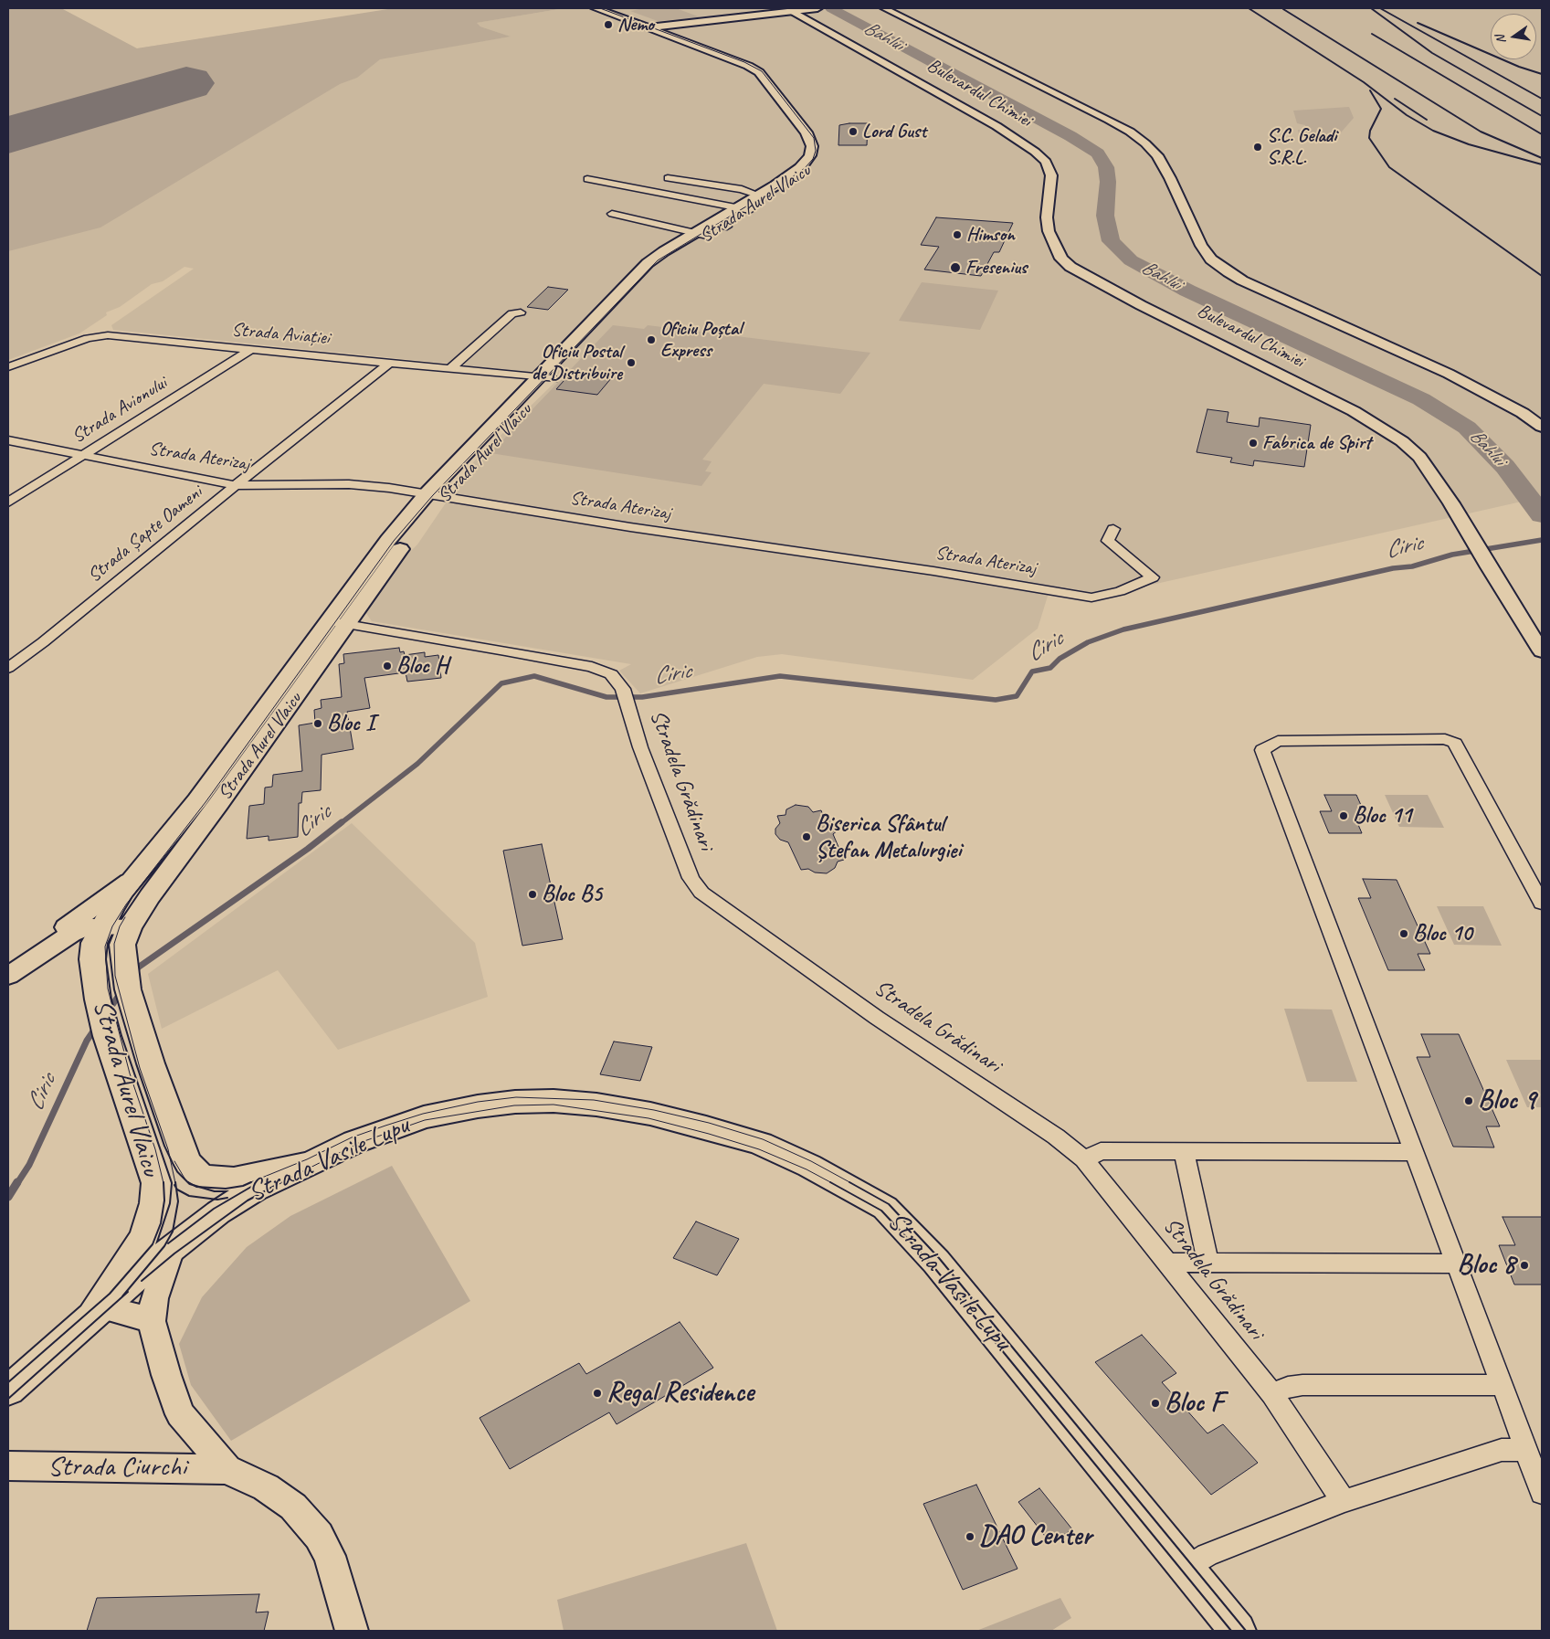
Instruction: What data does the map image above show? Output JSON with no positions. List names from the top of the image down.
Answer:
{
  "streets": {
    "main road": ["Strada Aurel Vlaicu", "Strada Vasile Lupu"],
    "street": [
      "Bulevardul Chimiei",
      "Strada Aviației",
      "Strada Avionului",
      "Strada Aterizaj",
      "Strada Șapte Oameni",
      "Stradela Grădinari",
      "Strada Ciurchi"
    ]
  },
  "crossings": [
    ["Strada Aurel Vlaicu", "Strada Aviației"],
    ["Strada Aurel Vlaicu", "Strada Aterizaj"],
    ["Strada Aurel Vlaicu", "Stradela Grădinari"],
    ["Strada Aurel Vlaicu", "Strada Vasile Lupu"],
    ["Strada Aviației", "Strada Avionului"],
    ["Strada Aviației", "Strada Șapte Oameni"],
    ["Strada Avionului", "Strada Aterizaj"],
    ["Strada Aterizaj", "Strada Șapte Oameni"],
    ["Strada Vasile Lupu", "Strada Ciurchi"]
  ],
  "water": ["Bahlui", "Ciric"],
  "places": [
    "Nemo",
    "Lord Gust",
    "S.C. Geladi S.R.L.",
    "Himson",
    "Fresenius",
    "Oficiu Poștal Express",
    "Oficiu Postal de Distribuire",
    "Fabrica de Spirt",
    "Bloc H",
    "Bloc I",
    "Bloc 11",
    "Biserica Sfântul Ștefan Metalurgiei",
    "Bloc B5",
    "Bloc 10",
    "Bloc 9",
    "Bloc 8",
    "Regal Residence",
    "Bloc F",
    "DAO Center"
  ],
  "north": "left"
}
